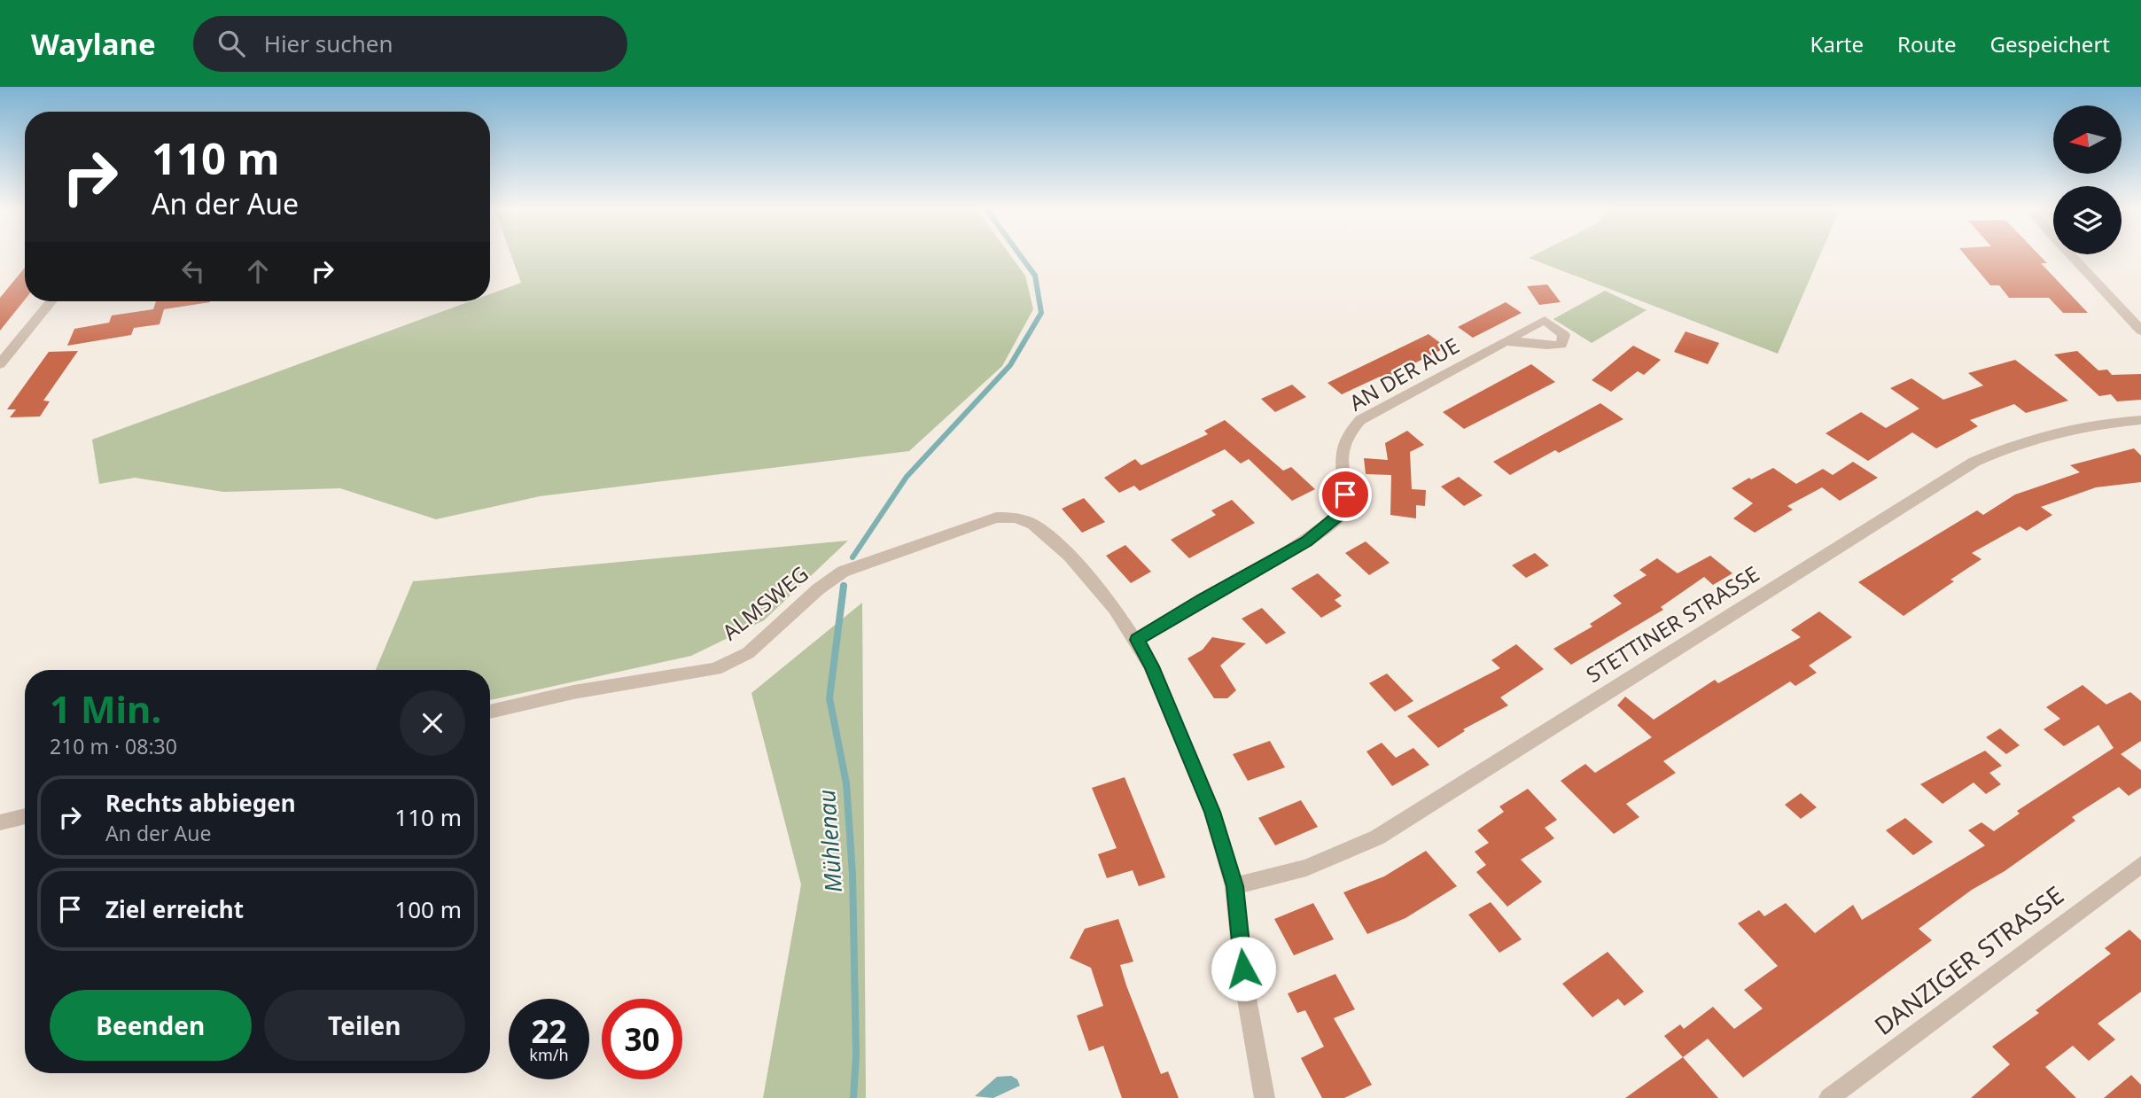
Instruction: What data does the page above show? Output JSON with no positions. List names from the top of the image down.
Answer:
{
  "streets": {
    "street": [
      "AN DER AUE",
      "ALMSWEG",
      "STETTINER STRASSE",
      "DANZIGER STRASSE"
    ]
  },
  "crossings": [
    ["AN DER AUE", "ALMSWEG"]
  ],
  "water": ["Mühlenau"],
  "north": "left",
  "page": {
    "header": "Waylane",
    "search": "Hier suchen",
    "nav": ["Karte", "Route", "Gespeichert"],
    "turn": ["110 m", "An der Aue"],
    "heading": ["1 Min.", "210 m · 08:30"],
    "list": [
      {
        "name": "Rechts abbiegen",
        "note": "An der Aue",
        "value": "110 m"
      },
      {
        "name": "Ziel erreicht",
        "value": "100 m"
      }
    ],
    "buttons": ["Beenden", "Teilen"],
    "speed": "22 km/h",
    "limit": "30"
  }
}
